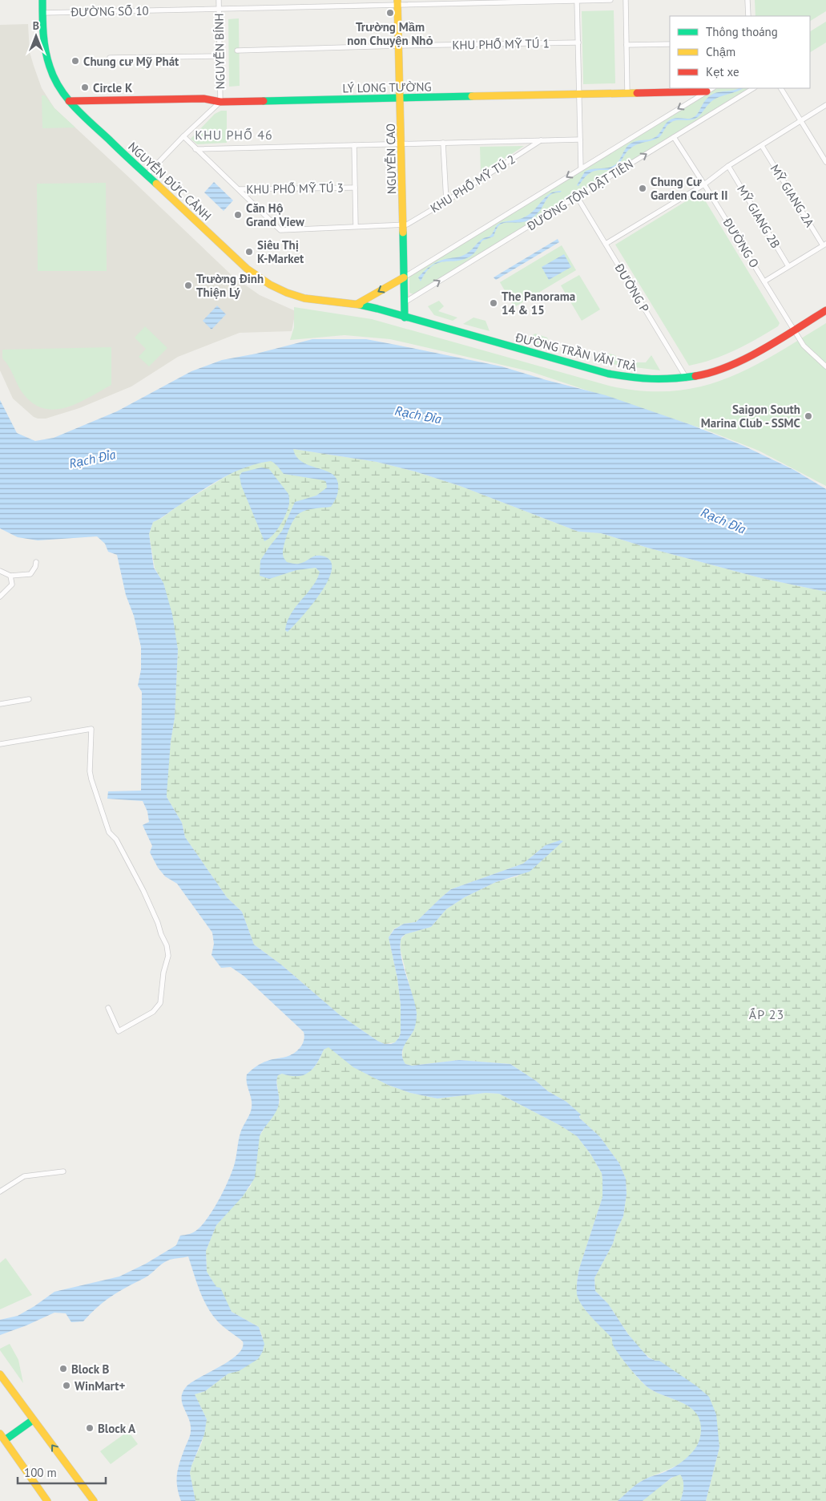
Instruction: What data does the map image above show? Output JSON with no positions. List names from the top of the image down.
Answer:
{
  "streets": {
    "main road": [
      "LÝ LONG TƯỜNG",
      "NGUYỄN CAO",
      "NGUYỄN ĐỨC CẢNH",
      "ĐƯỜNG TRẦN VĂN TRÀ"
    ],
    "street": [
      "ĐƯỜNG SỐ 10",
      "KHU PHỐ MỸ TÚ 1",
      "NGUYỄN BÍNH",
      "KHU PHỐ MỸ TÚ 2",
      "KHU PHỐ MỸ TÚ 3",
      "ĐƯỜNG TÔN DẬT TIÊN",
      "MỸ GIANG 2A",
      "MỸ GIANG 2B",
      "ĐƯỜNG O",
      "ĐƯỜNG P"
    ]
  },
  "crossings": [
    ["ĐƯỜNG SỐ 10", "NGUYỄN BÍNH"],
    ["ĐƯỜNG SỐ 10", "NGUYỄN CAO"],
    ["ĐƯỜNG SỐ 10", "NGUYỄN ĐỨC CẢNH"],
    ["KHU PHỐ MỸ TÚ 1", "NGUYỄN CAO"],
    ["NGUYỄN BÍNH", "LÝ LONG TƯỜNG"],
    ["LÝ LONG TƯỜNG", "NGUYỄN CAO"],
    ["LÝ LONG TƯỜNG", "NGUYỄN ĐỨC CẢNH"],
    ["LÝ LONG TƯỜNG", "ĐƯỜNG TÔN DẬT TIÊN"],
    ["NGUYỄN CAO", "NGUYỄN ĐỨC CẢNH"],
    ["NGUYỄN CAO", "KHU PHỐ MỸ TÚ 2"],
    ["NGUYỄN CAO", "ĐƯỜNG TÔN DẬT TIÊN"],
    ["NGUYỄN CAO", "ĐƯỜNG TRẦN VĂN TRÀ"],
    ["NGUYỄN ĐỨC CẢNH", "ĐƯỜNG TRẦN VĂN TRÀ"],
    ["KHU PHỐ MỸ TÚ 2", "KHU PHỐ MỸ TÚ 3"],
    ["ĐƯỜNG TÔN DẬT TIÊN", "ĐƯỜNG O"],
    ["ĐƯỜNG TÔN DẬT TIÊN", "ĐƯỜNG P"],
    ["ĐƯỜNG O", "ĐƯỜNG TRẦN VĂN TRÀ"],
    ["ĐƯỜNG P", "ĐƯỜNG TRẦN VĂN TRÀ"]
  ],
  "districts": ["KHU PHỐ 46", "ẤP 23"],
  "water": ["Rạch Đỉa"],
  "places": [
    "Trường Mầm non Chuyện Nhỏ",
    "Chung cư Mỹ Phát",
    "Circle K",
    "Chung Cư Garden Court II",
    "Căn Hộ Grand View",
    "Siêu Thị K-Market",
    "Trường Đinh Thiện Lý",
    "The Panorama 14 & 15",
    "Saigon South Marina Club - SSMC",
    "Block B",
    "WinMart+",
    "Block A"
  ],
  "legend": ["Thông thoáng", "Chậm", "Kẹt xe"],
  "scale_bar": "100 m",
  "north": "top"
}
